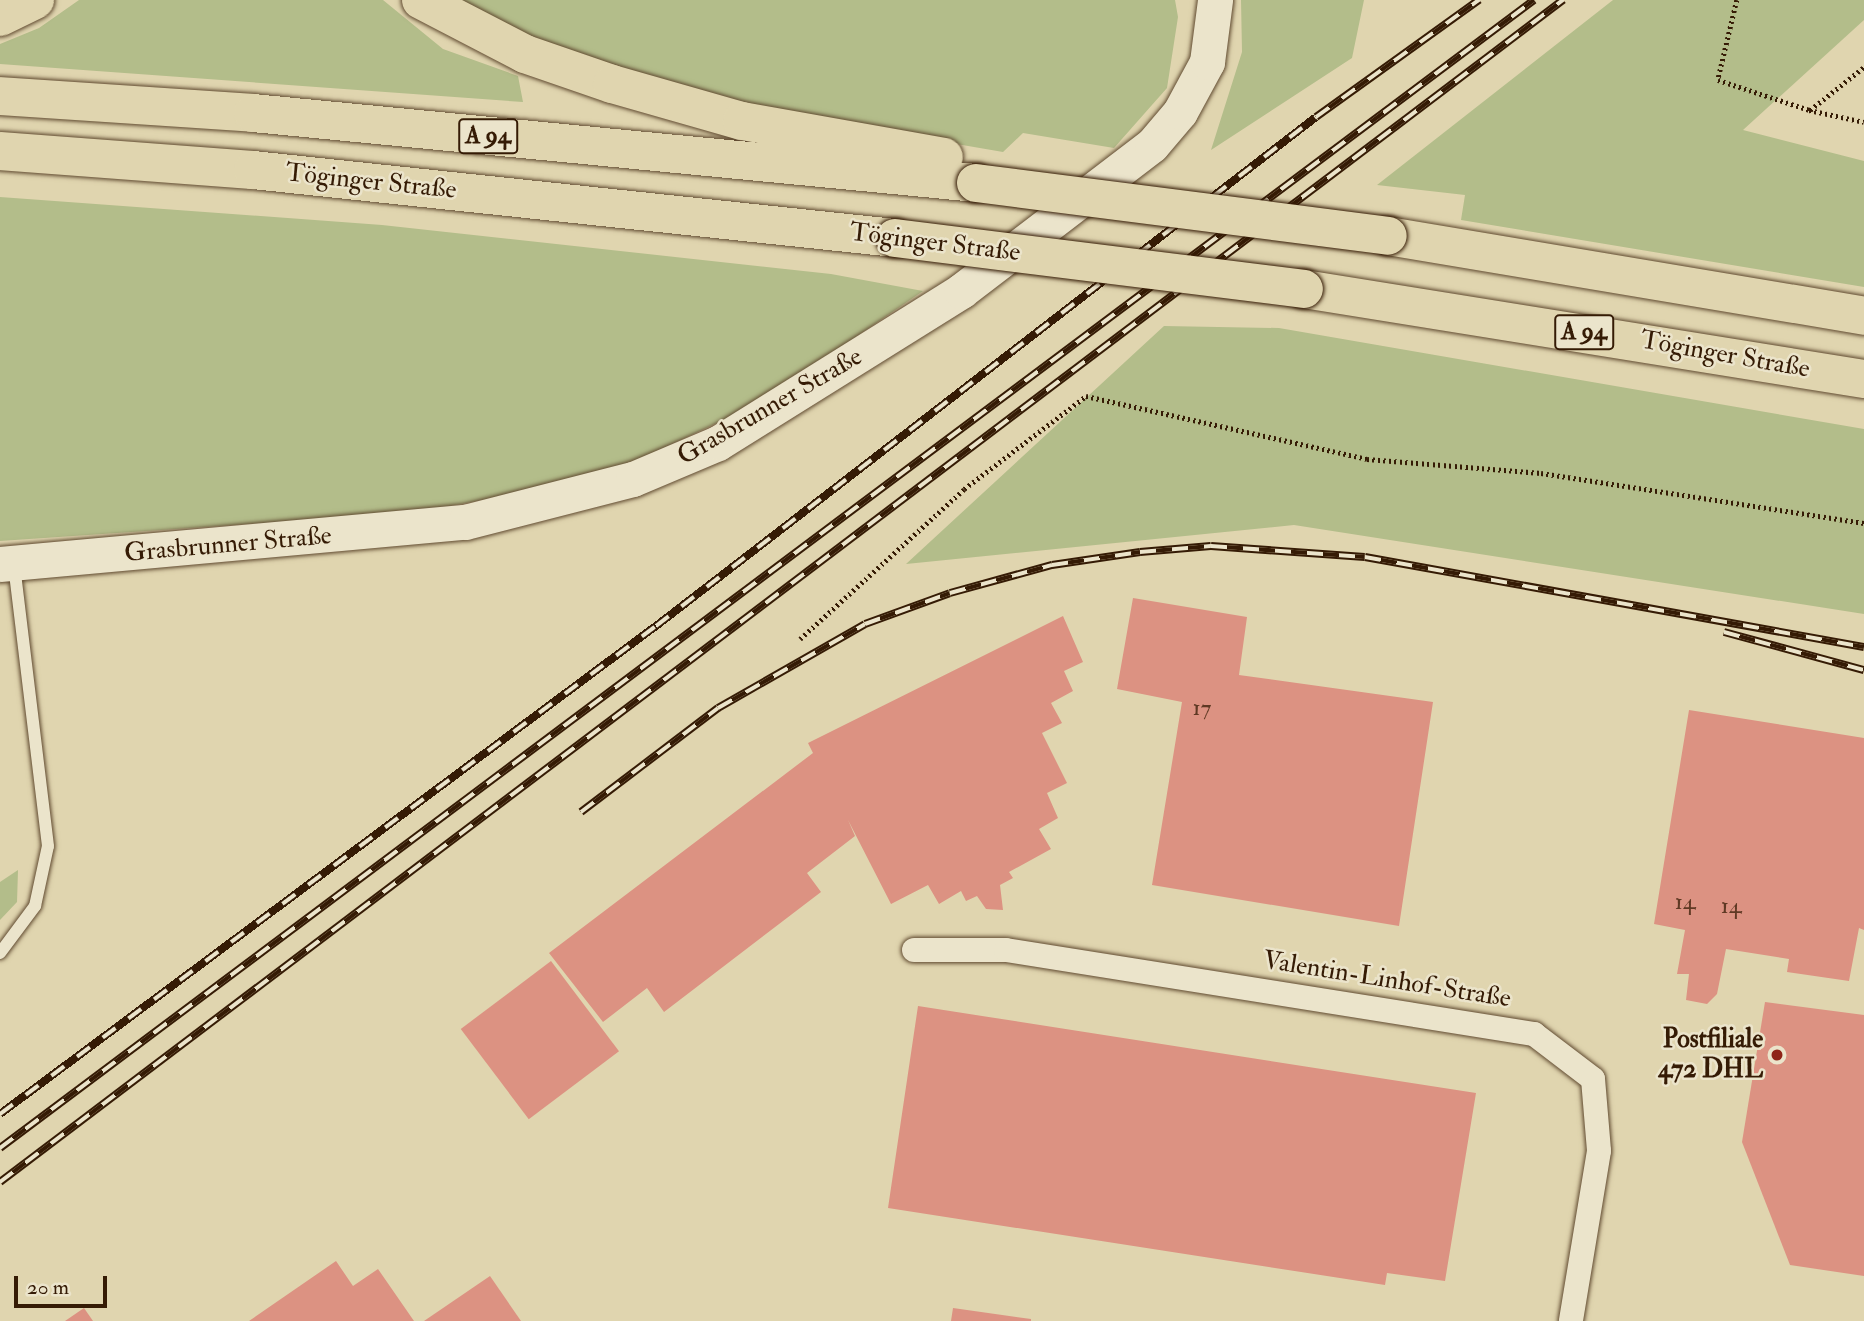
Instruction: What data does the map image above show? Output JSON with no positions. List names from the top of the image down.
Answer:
{
  "streets": {
    "highway": ["A 94", "Töginger Straße"],
    "street": ["Grasbrunner Straße", "Valentin-Linhof-Straße"]
  },
  "places": ["Postfiliale 472 DHL"],
  "house_numbers": ["17", "14", "14"],
  "scale_bar": "20 m"
}
